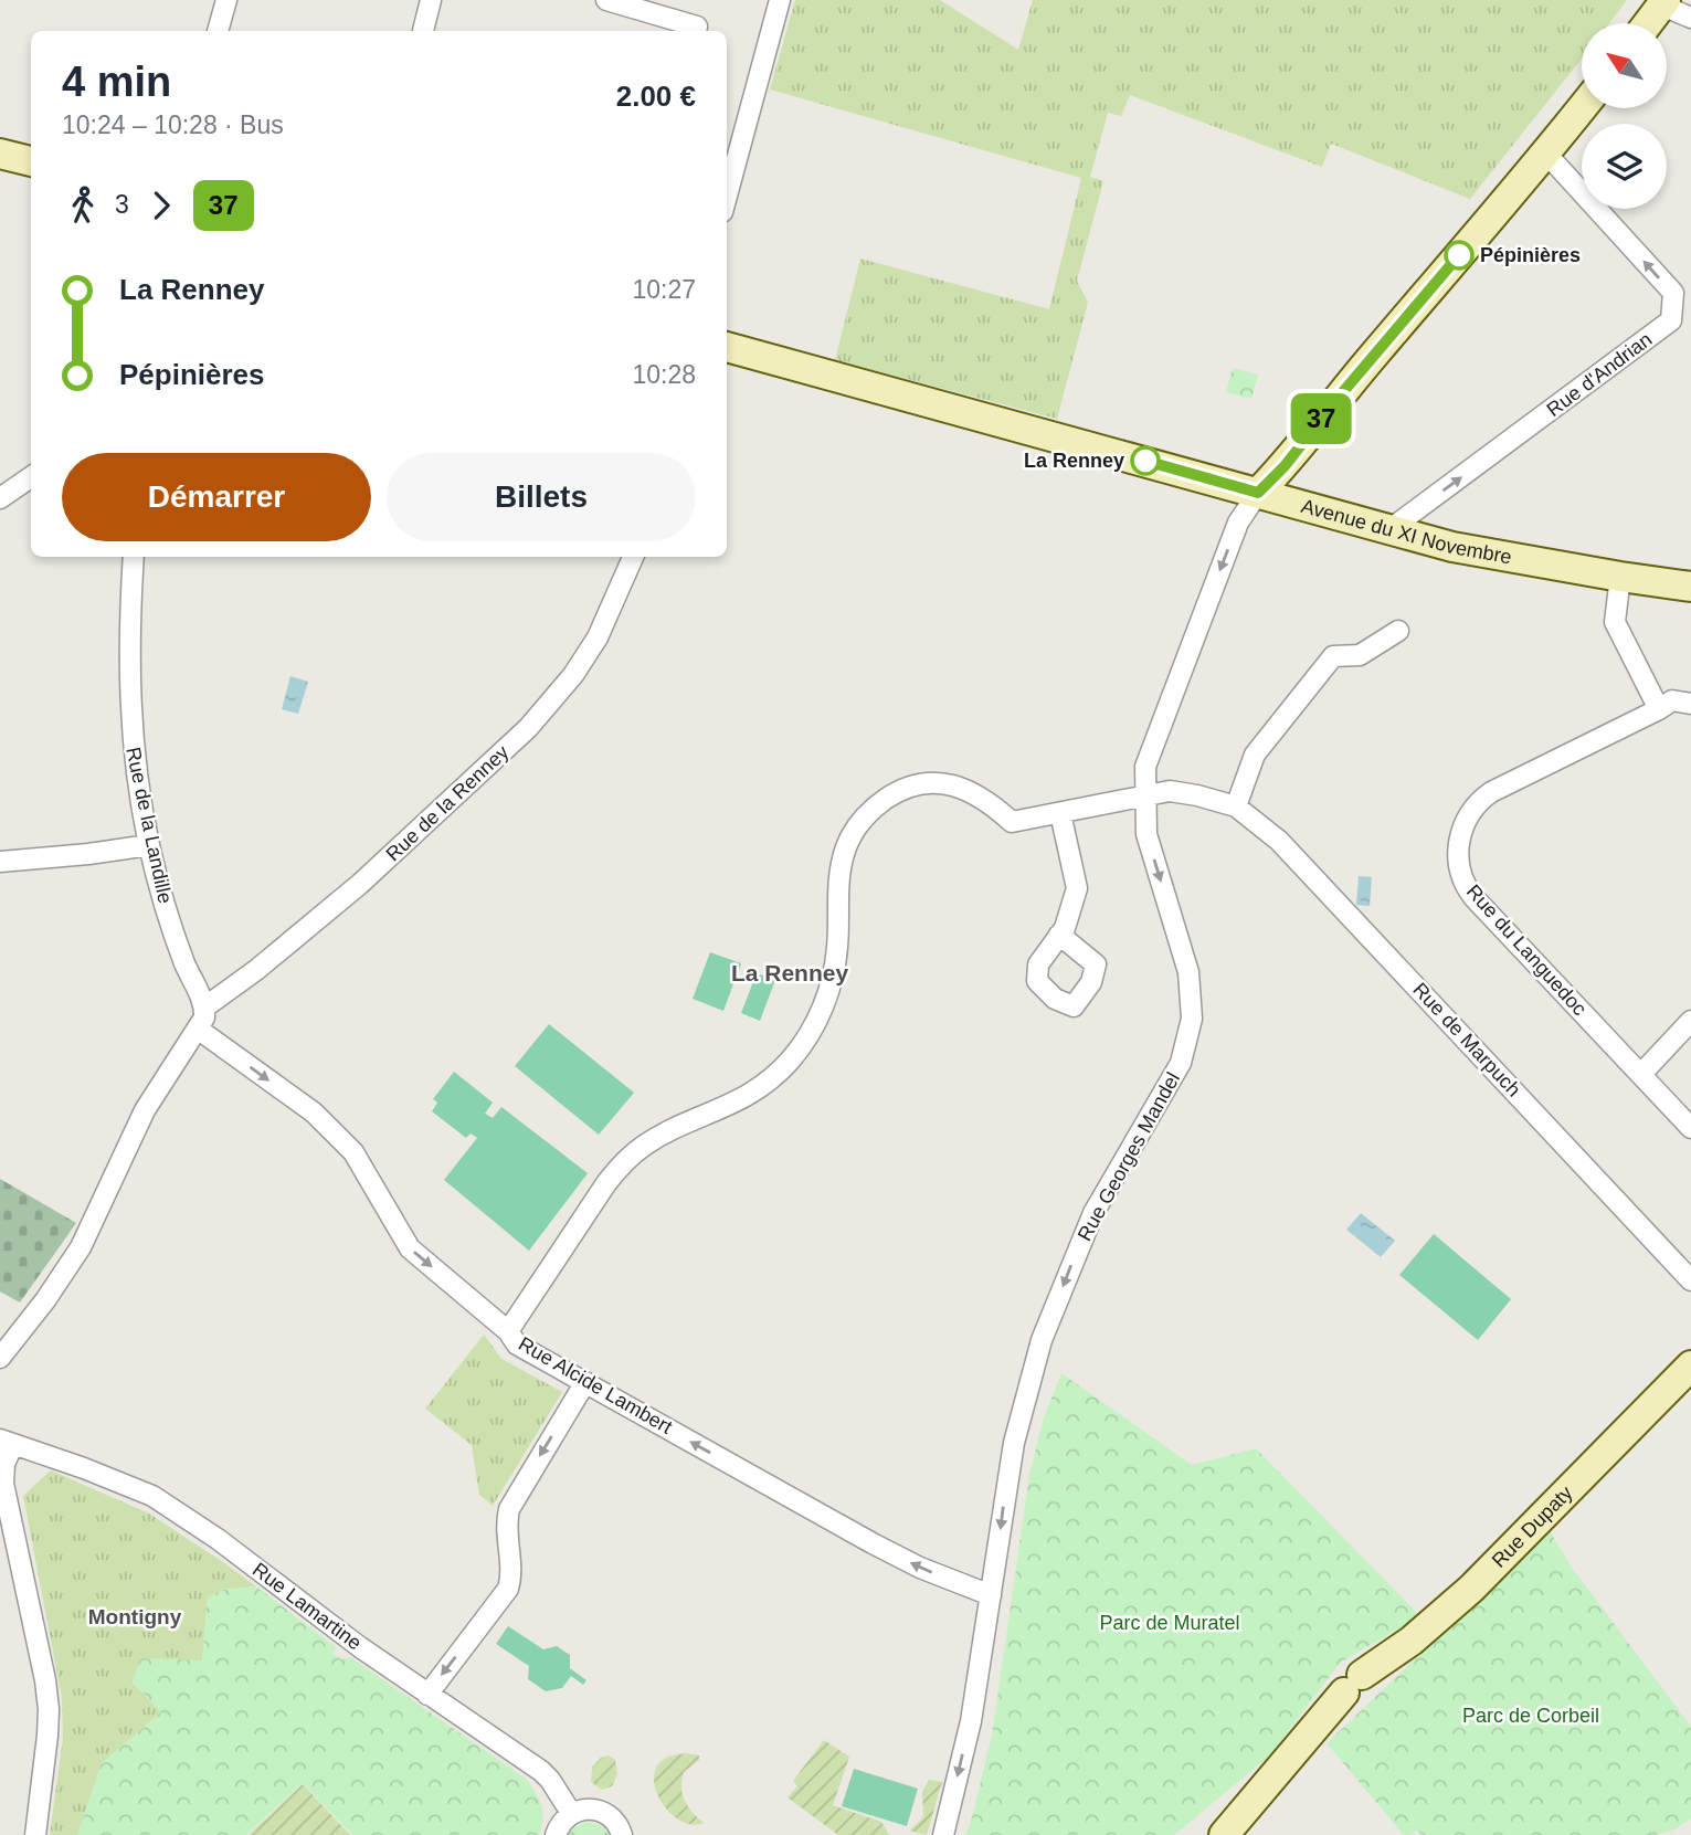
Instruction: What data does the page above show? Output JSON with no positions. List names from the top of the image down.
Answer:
{
  "streets": {
    "street": [
      "Rue d'Andrian",
      "Avenue du XI Novembre",
      "Rue de la Renney",
      "Rue de la Landille",
      "Rue du Languedoc",
      "Rue de Marpuch",
      "Rue Georges Mandel",
      "Rue Alcide Lambert",
      "Rue Dupaty",
      "Rue Lamartine"
    ]
  },
  "crossings": [
    ["Rue d'Andrian", "Avenue du XI Novembre"],
    ["Avenue du XI Novembre", "Rue Georges Mandel"],
    ["Rue de la Renney", "Rue de la Landille"],
    ["Rue de Marpuch", "Rue Georges Mandel"],
    ["Rue de Marpuch", "Rue Alcide Lambert"],
    ["Rue Georges Mandel", "Rue Alcide Lambert"]
  ],
  "one_way": ["Rue Georges Mandel"],
  "districts": ["La Renney", "Montigny"],
  "parks": ["Parc de Muratel", "Parc de Corbeil"],
  "places": ["Pépinières", "La Renney"],
  "lines": ["bus line 37"],
  "north": "top left",
  "page": {
    "on_map": "37",
    "heading": ["4 min", "10:24 – 10:28 · Bus", "2.00 €"],
    "legs": ["3", "37"],
    "list": [
      {
        "name": "La Renney",
        "value": "10:27"
      },
      {
        "name": "Pépinières",
        "value": "10:28"
      }
    ],
    "buttons": ["Démarrer", "Billets"]
  }
}
